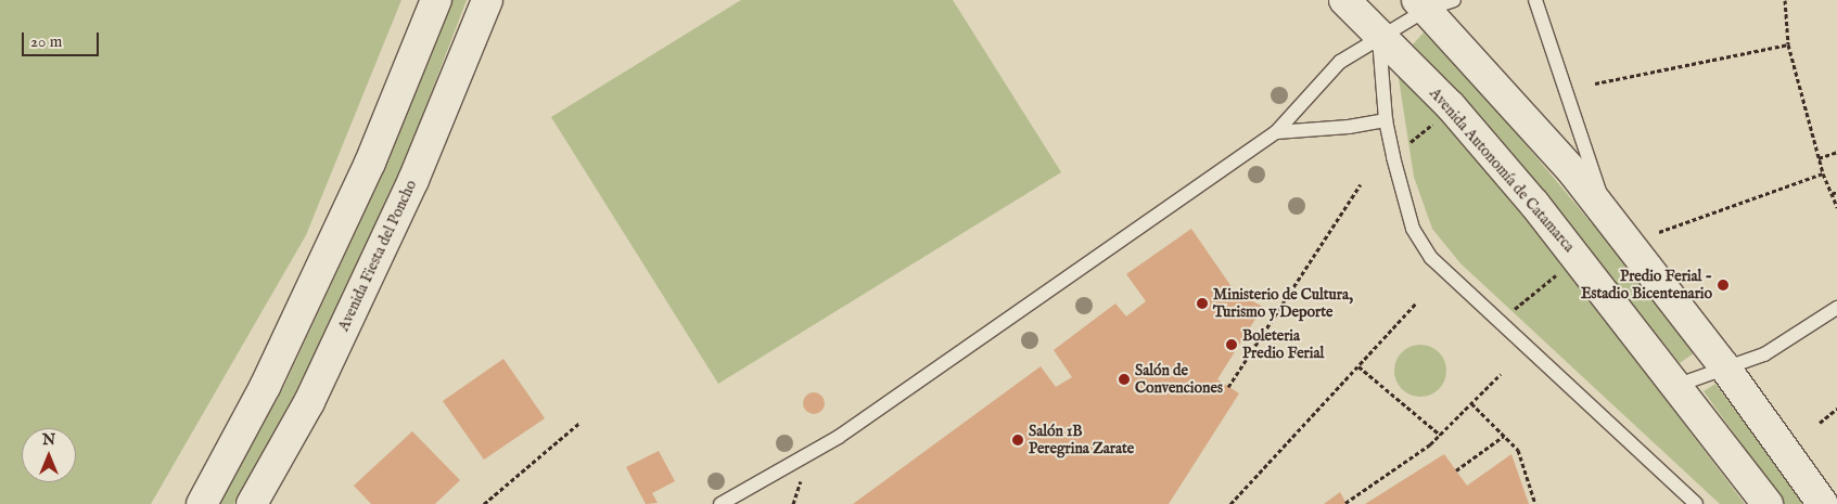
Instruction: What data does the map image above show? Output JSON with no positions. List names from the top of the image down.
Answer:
{
  "streets": {
    "main road": ["Avenida Autonomía de Catamarca", "Avenida Fiesta del Poncho"]
  },
  "places": [
    "Predio Ferial - Estadio Bicentenario",
    "Ministerio de Cultura, Turismo y Deporte",
    "Boleteria Predio Ferial",
    "Salón de Convenciones",
    "Salón 1B Peregrina Zarate"
  ],
  "scale_bar": "20 m",
  "north": "top"
}
